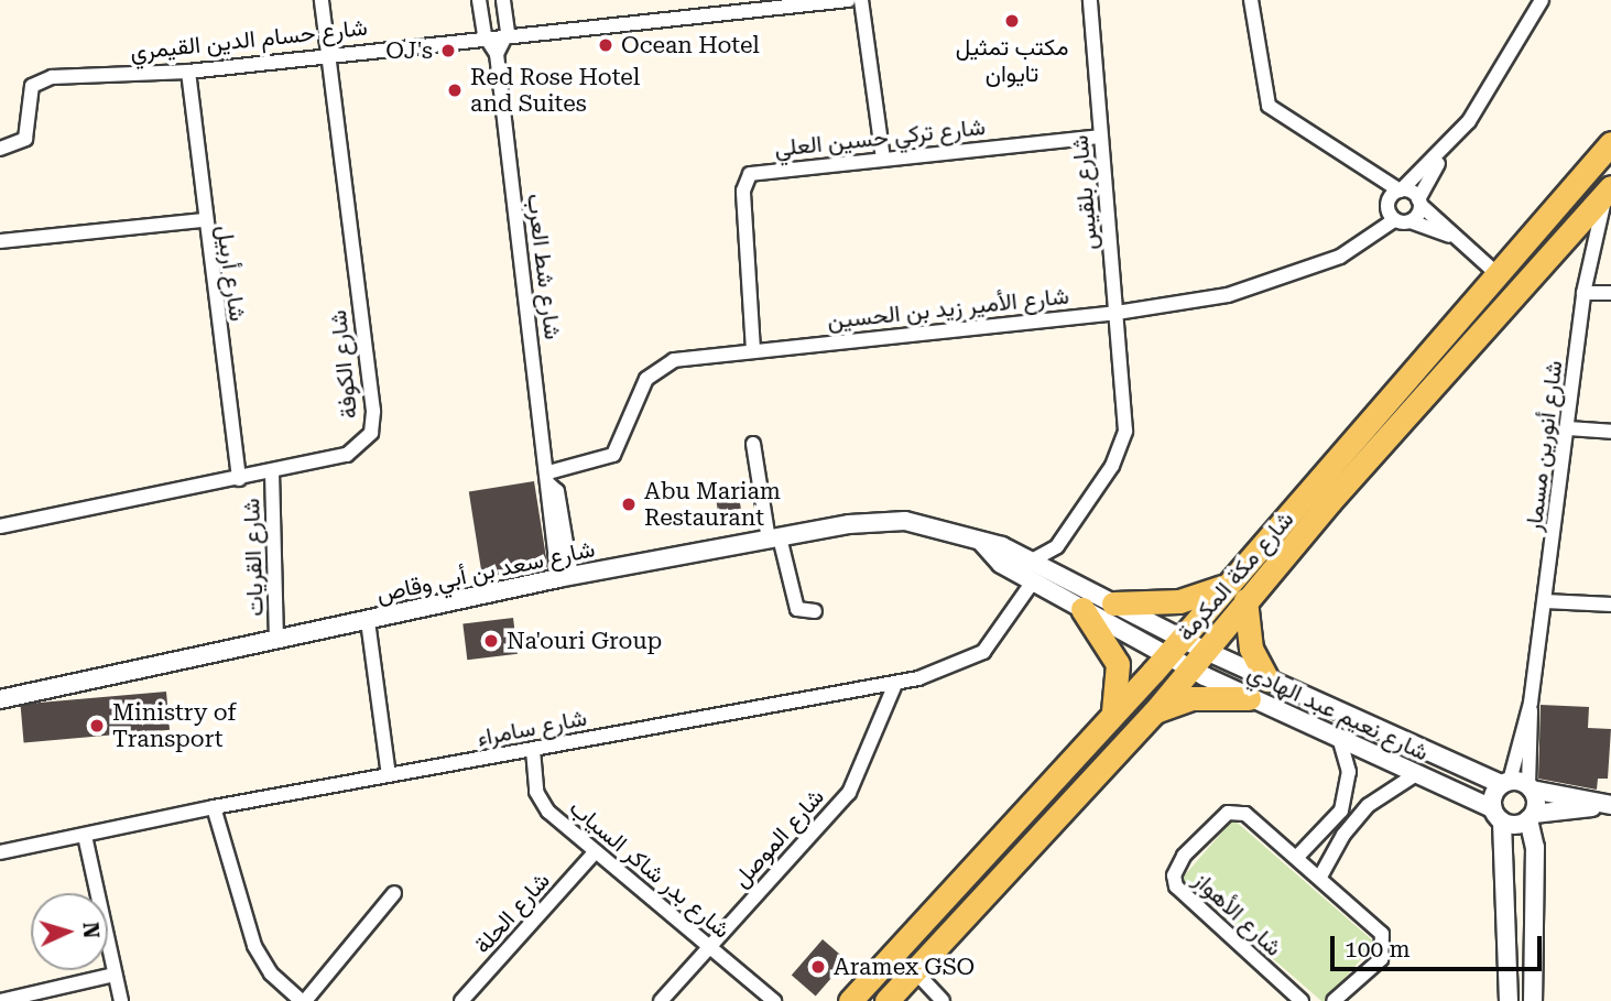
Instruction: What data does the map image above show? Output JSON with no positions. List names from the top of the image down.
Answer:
{
  "streets": {
    "main road": ["شارع مكة المكرمة"],
    "street": [
      "شارع حسام الدين القيمري",
      "شارع تركي حسين العلي",
      "شارع بلقيس",
      "شارع شط العرب",
      "شارع أربيل",
      "شارع الأمير زيد بن الحسين",
      "شارع الكوفة",
      "شارع أنورين مسمار",
      "شارع القريات",
      "شارع سعد بن أبي وقاص",
      "شارع نعيم عبد الهادي",
      "شارع سامراء",
      "شارع الموصل",
      "شارع بدر شاكر السياب",
      "شارع الحلة",
      "شارع الأهواز"
    ]
  },
  "crossings": [
    ["شارع حسام الدين القيمري", "شارع شط العرب"],
    ["شارع حسام الدين القيمري", "شارع أربيل"],
    ["شارع حسام الدين القيمري", "شارع الكوفة"],
    ["شارع تركي حسين العلي", "شارع بلقيس"],
    ["شارع تركي حسين العلي", "شارع الأمير زيد بن الحسين"],
    ["شارع بلقيس", "شارع الأمير زيد بن الحسين"],
    ["شارع بلقيس", "شارع سعد بن أبي وقاص"],
    ["شارع شط العرب", "شارع الأمير زيد بن الحسين"],
    ["شارع شط العرب", "شارع سعد بن أبي وقاص"],
    ["شارع أربيل", "شارع الكوفة"],
    ["شارع الكوفة", "شارع القريات"],
    ["شارع أنورين مسمار", "شارع مكة المكرمة"],
    ["شارع أنورين مسمار", "شارع نعيم عبد الهادي"],
    ["شارع القريات", "شارع سعد بن أبي وقاص"],
    ["شارع سعد بن أبي وقاص", "شارع مكة المكرمة"],
    ["شارع سعد بن أبي وقاص", "شارع نعيم عبد الهادي"],
    ["شارع سعد بن أبي وقاص", "شارع سامراء"],
    ["شارع مكة المكرمة", "شارع نعيم عبد الهادي"],
    ["شارع سامراء", "شارع الموصل"],
    ["شارع سامراء", "شارع بدر شاكر السياب"],
    ["شارع الموصل", "شارع بدر شاكر السياب"],
    ["شارع بدر شاكر السياب", "شارع الحلة"]
  ],
  "places": [
    "مكتب تمثيل تايوان",
    "Ocean Hotel",
    "OJ's",
    "Red Rose Hotel and Suites",
    "Abu Mariam Restaurant",
    "Na'ouri Group",
    "Ministry of Transport",
    "Aramex GSO"
  ],
  "scale_bar": "100 m",
  "north": "right"
}
